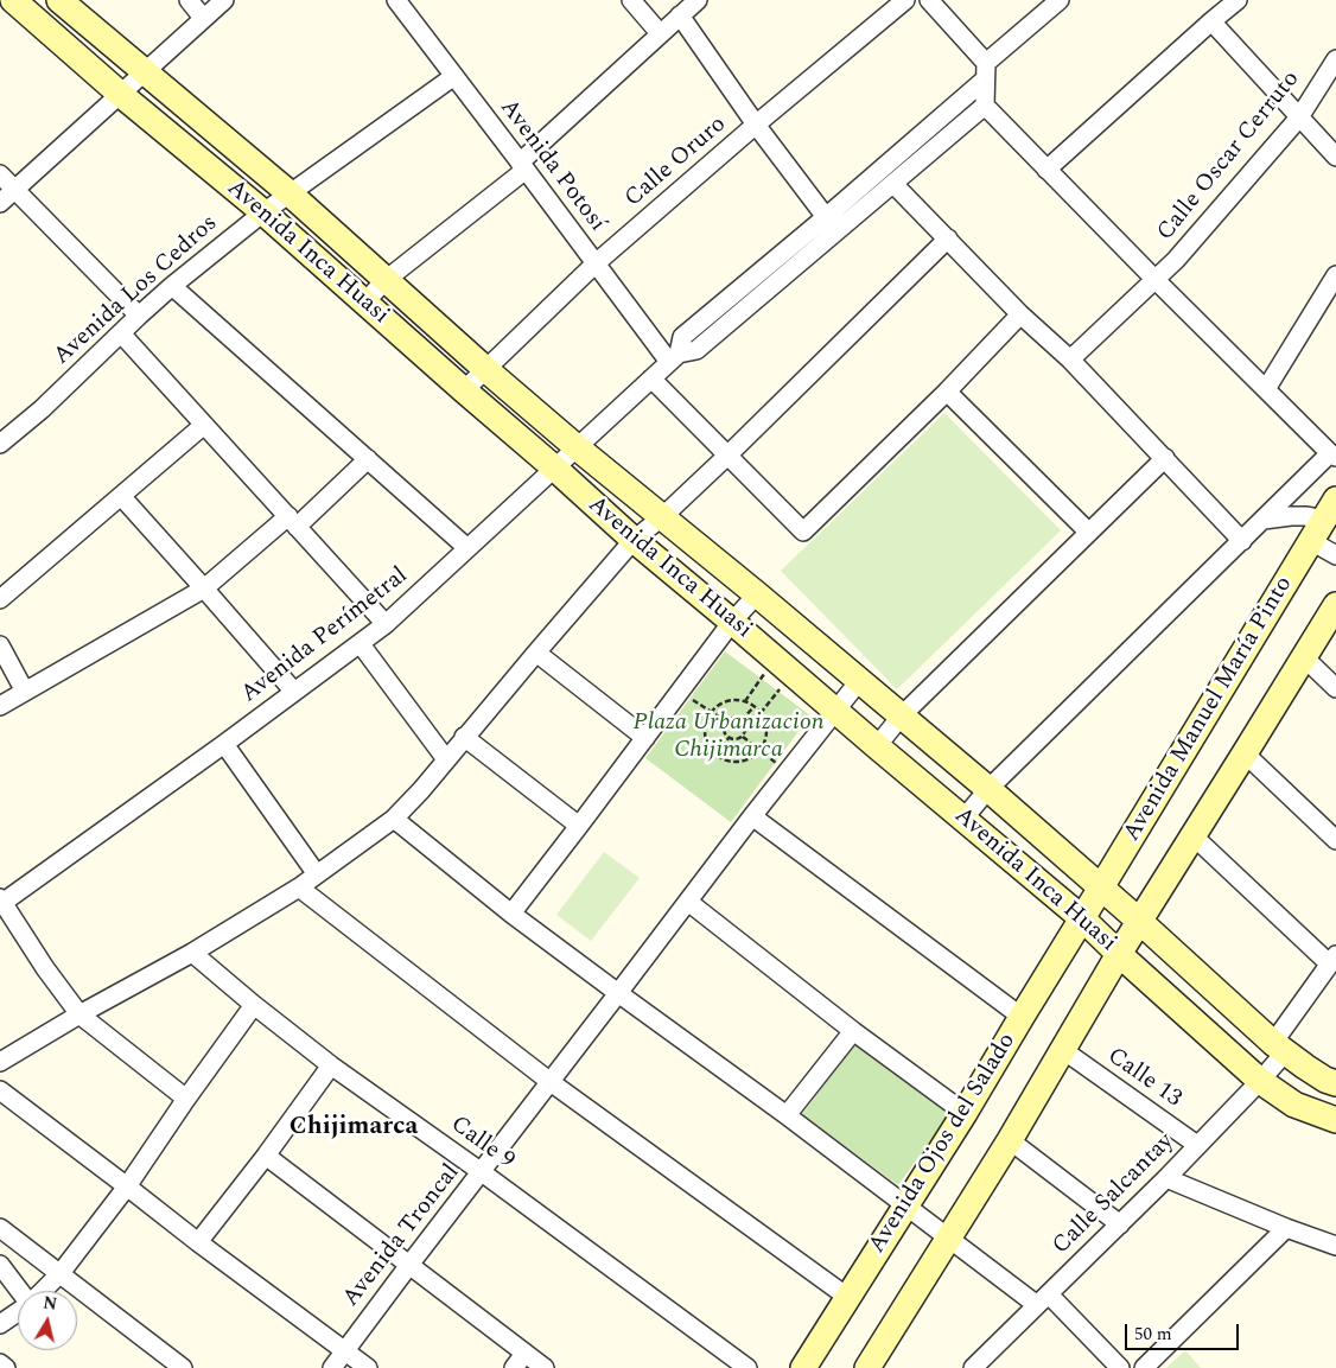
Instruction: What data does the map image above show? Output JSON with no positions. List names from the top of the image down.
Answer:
{
  "streets": {
    "street": [
      "Calle Oscar Cerruto",
      "Calle Oruro",
      "Avenida Potosí",
      "Avenida Inca Huasi",
      "Avenida Los Cedros",
      "Avenida Perímetral",
      "Avenida Manuel María Pinto",
      "Calle 13",
      "Calle 9",
      "Avenida Ojos del Salado",
      "Calle Salcantay",
      "Avenida Troncal"
    ]
  },
  "crossings": [
    ["Calle Oruro", "Avenida Potosí"],
    ["Calle Oruro", "Avenida Inca Huasi"],
    ["Avenida Potosí", "Avenida Los Cedros"],
    ["Avenida Potosí", "Avenida Perímetral"],
    ["Avenida Inca Huasi", "Avenida Los Cedros"],
    ["Avenida Inca Huasi", "Avenida Perímetral"],
    ["Avenida Inca Huasi", "Avenida Manuel María Pinto"],
    ["Avenida Inca Huasi", "Avenida Ojos del Salado"],
    ["Avenida Inca Huasi", "Calle Salcantay"],
    ["Avenida Inca Huasi", "Avenida Troncal"],
    ["Avenida Manuel María Pinto", "Avenida Ojos del Salado"],
    ["Calle 13", "Calle Salcantay"],
    ["Calle 9", "Avenida Troncal"]
  ],
  "districts": ["Chijimarca"],
  "parks": ["Plaza Urbanizacion Chijimarca"],
  "scale_bar": "50 m",
  "north": "top"
}
